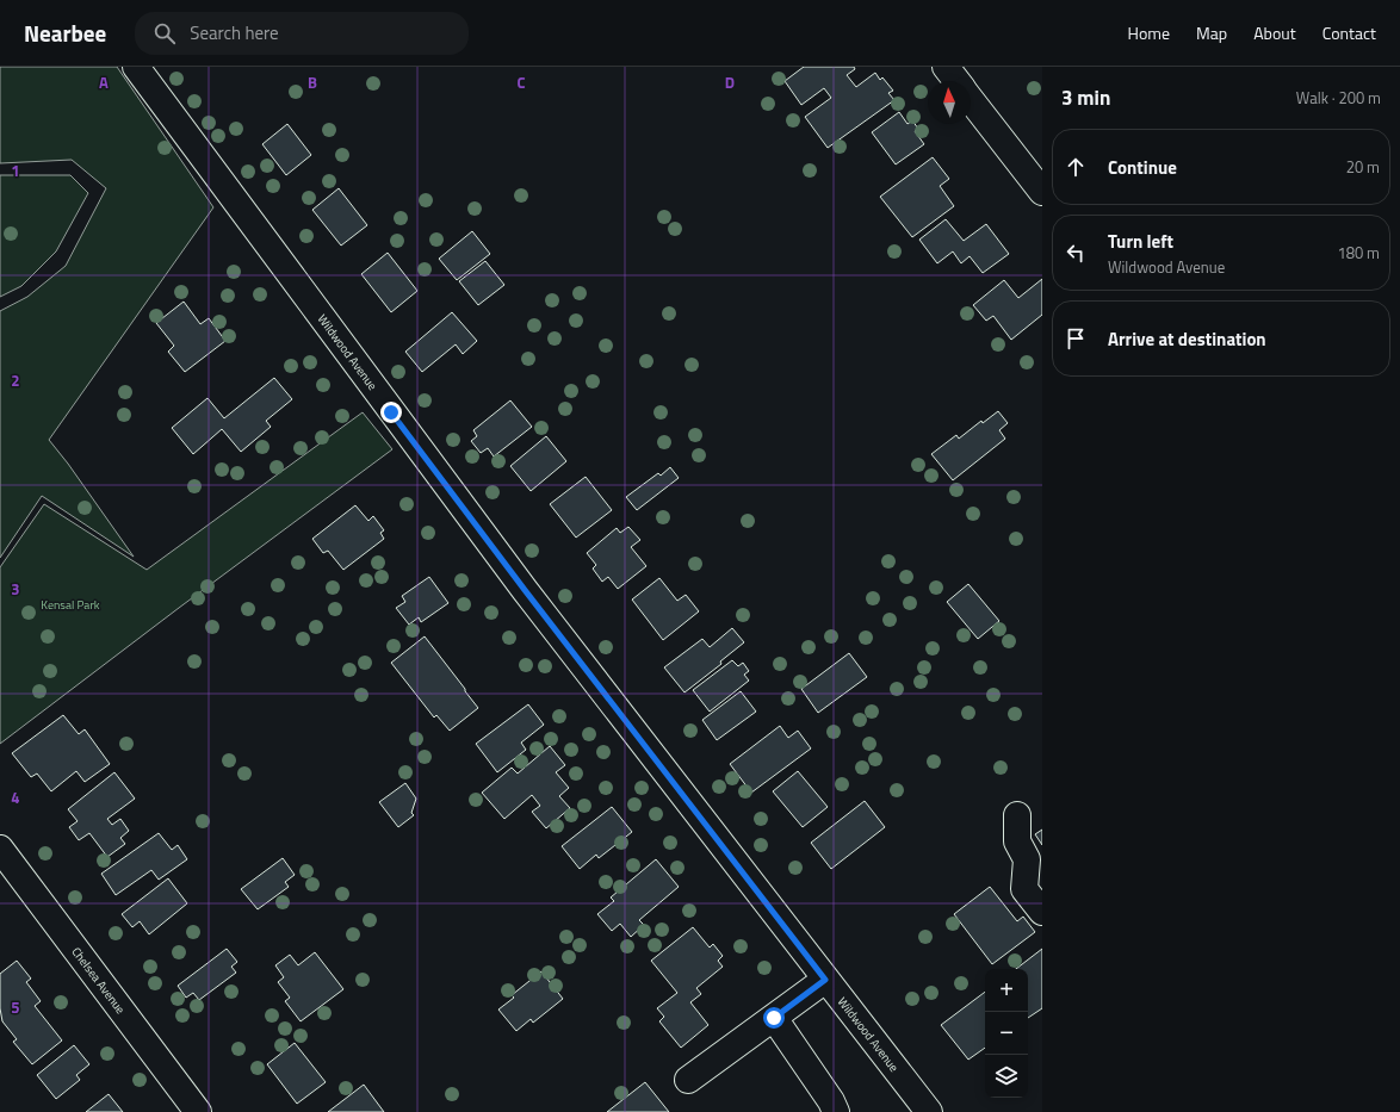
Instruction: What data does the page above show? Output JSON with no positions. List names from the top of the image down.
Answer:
{
  "streets": {
    "street": ["Wildwood Avenue", "Chelsea Avenue"]
  },
  "parks": ["Kensal Park"],
  "north": "top",
  "page": {
    "header": "Nearbee",
    "search": "Search here",
    "nav": [
      "Home",
      "Map",
      "About",
      "Contact"
    ],
    "heading": ["3 min", "Walk · 200 m"],
    "list": [
      ["Continue", "20 m"],
      ["Turn left", "Wildwood Avenue", "180 m"],
      "Arrive at destination"
    ],
    "map_buttons": ["+", "−"]
  },
  "grid": {
    "columns": [
      "A",
      "B",
      "C",
      "D"
    ],
    "rows": [
      "1",
      "2",
      "3",
      "4",
      "5"
    ]
  }
}
